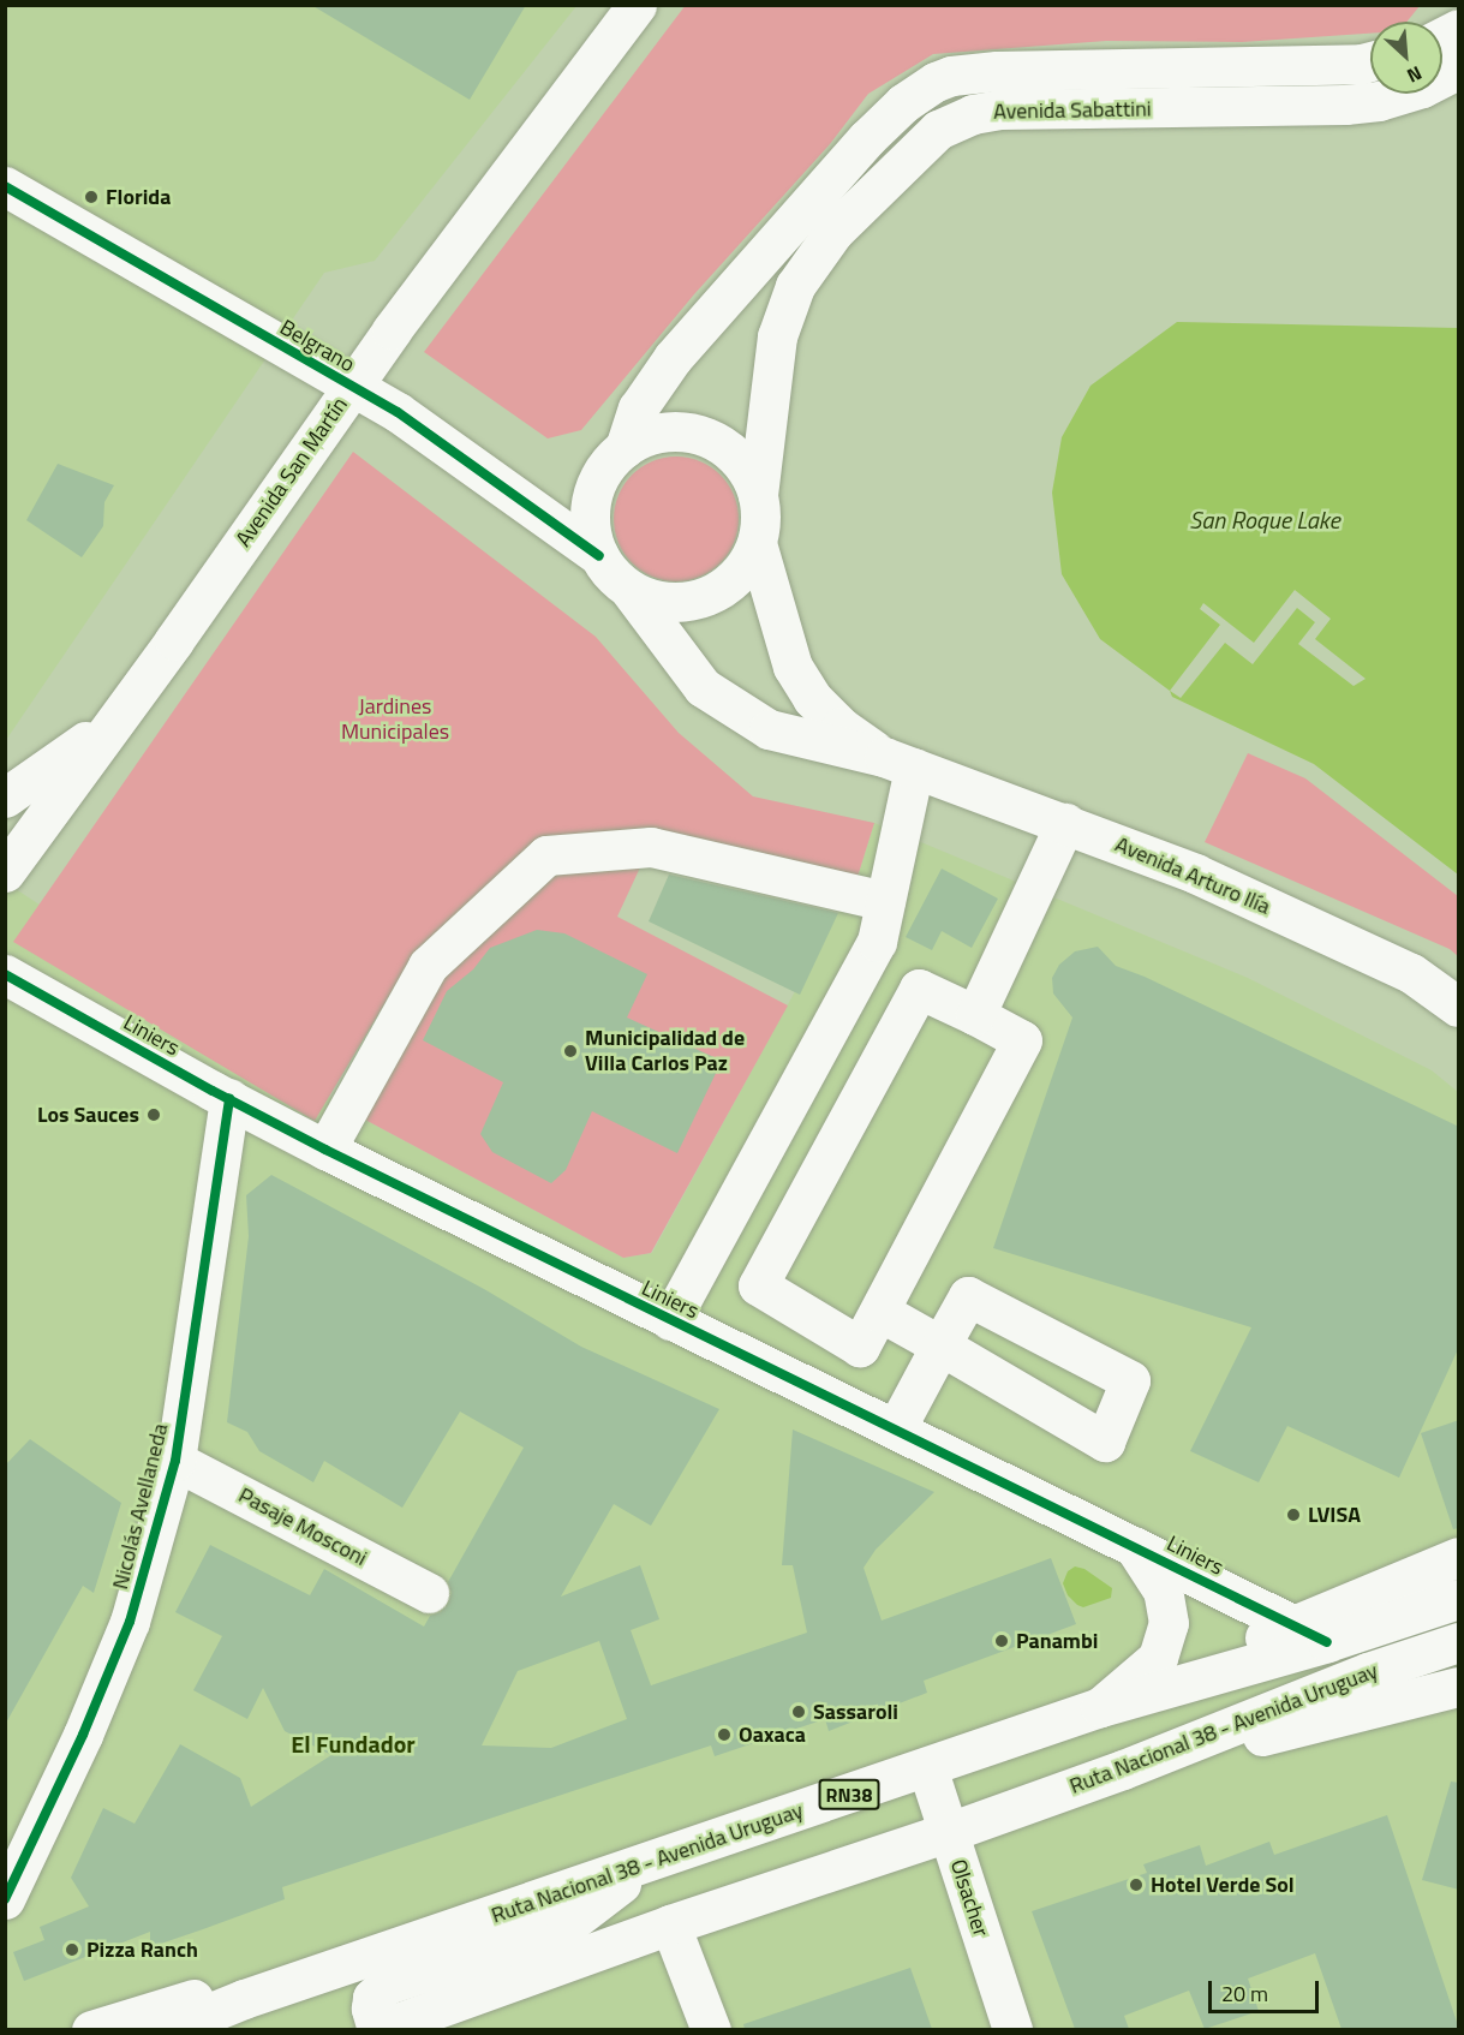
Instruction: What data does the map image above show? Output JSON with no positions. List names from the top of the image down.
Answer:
{
  "streets": {
    "main road": [
      "Avenida Sabattini",
      "Belgrano",
      "Avenida San Martín",
      "Avenida Arturo Ilía",
      "Liniers",
      "Nicolás Avellaneda",
      "Pasaje Mosconi",
      "Ruta Nacional 38 - Avenida Uruguay",
      "RN38",
      "Olsacher"
    ]
  },
  "crossings": [
    ["Avenida Sabattini", "Belgrano"],
    ["Belgrano", "Avenida San Martín"],
    ["Liniers", "Nicolás Avellaneda"],
    ["Liniers", "Ruta Nacional 38 - Avenida Uruguay"],
    ["Nicolás Avellaneda", "Pasaje Mosconi"],
    ["Ruta Nacional 38 - Avenida Uruguay", "Olsacher"]
  ],
  "districts": ["El Fundador"],
  "water": ["San Roque Lake"],
  "parks": ["Jardines Municipales"],
  "places": [
    "Florida",
    "Municipalidad de Villa Carlos Paz",
    "Los Sauces",
    "LVISA",
    "Panambi",
    "Sassaroli",
    "Oaxaca",
    "Hotel Verde Sol",
    "Pizza Ranch"
  ],
  "scale_bar": "20 m",
  "north": "bottom right"
}
